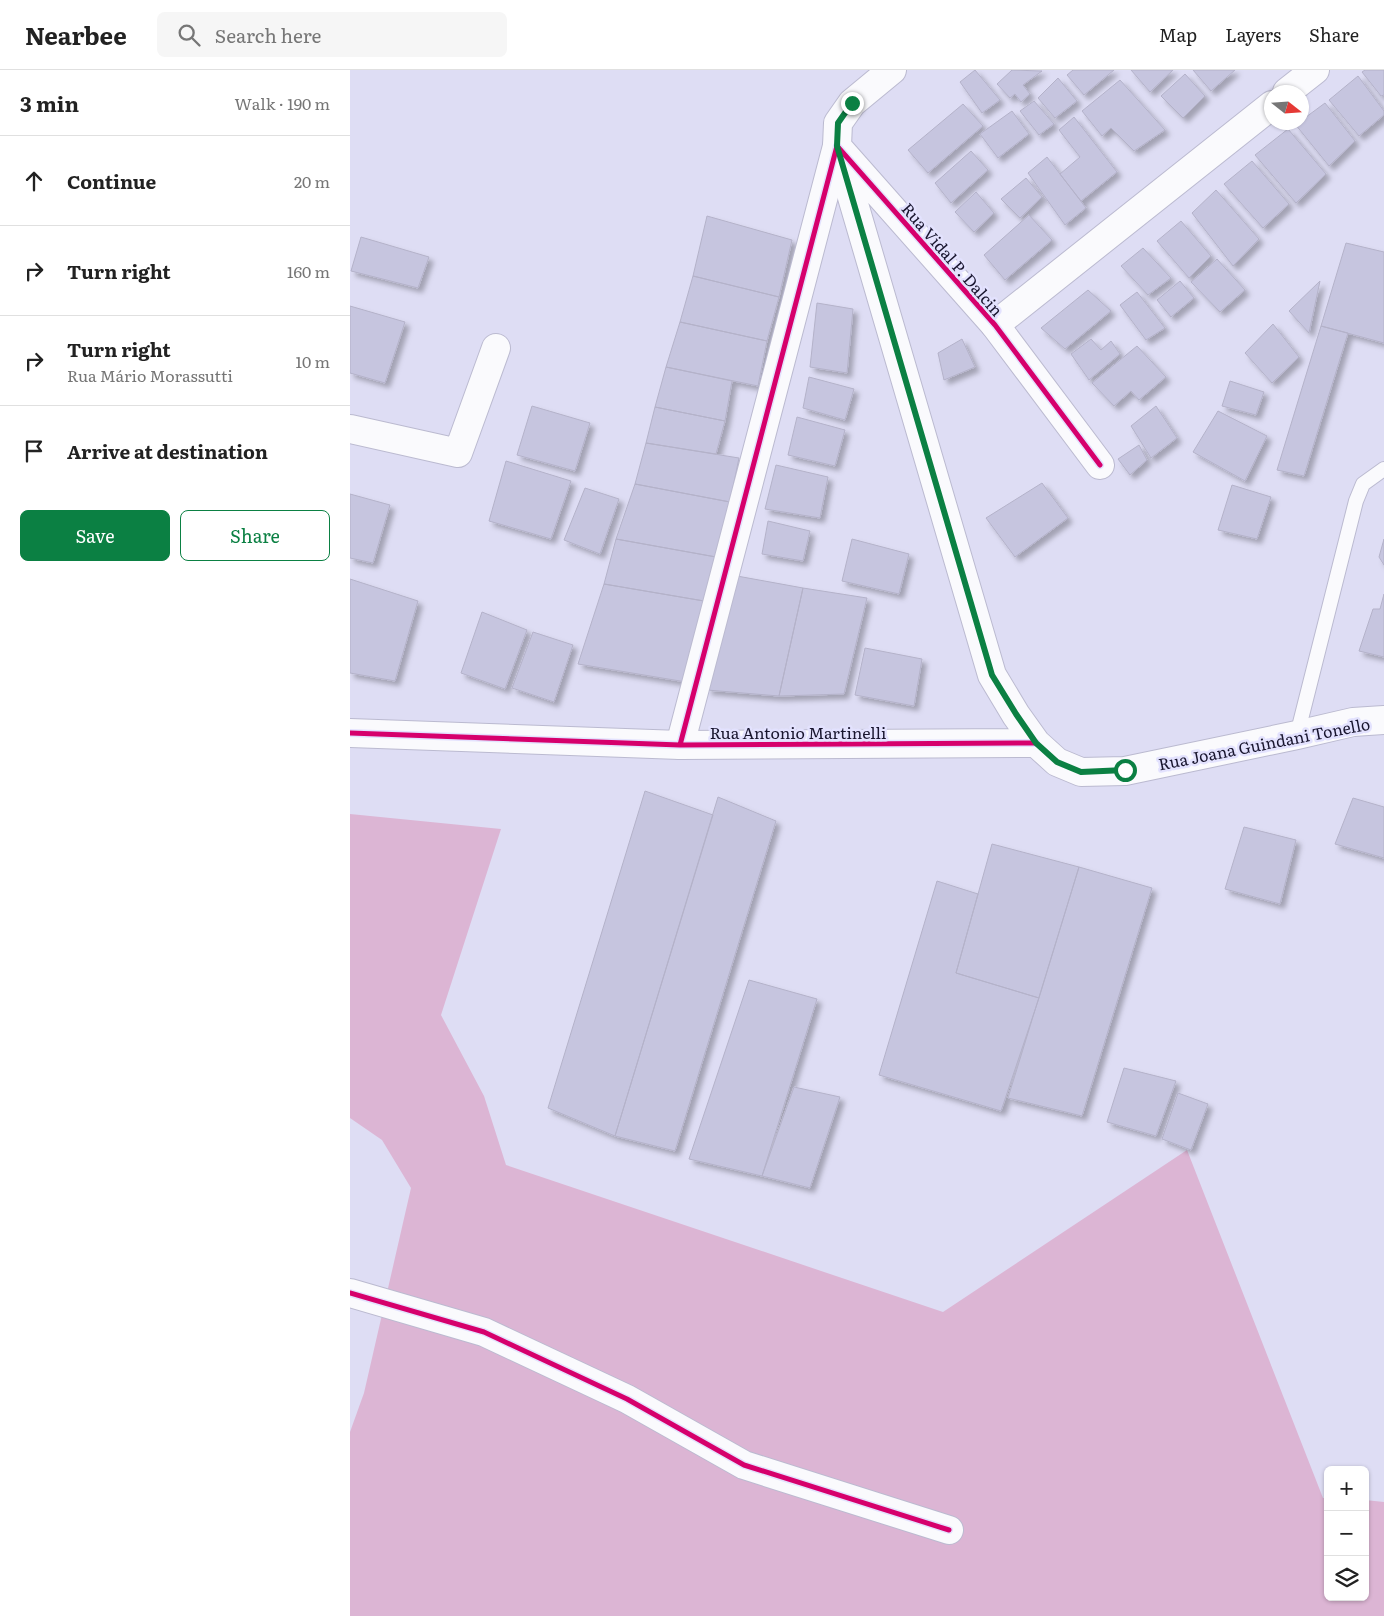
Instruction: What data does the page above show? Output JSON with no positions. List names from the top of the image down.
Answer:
{
  "streets": {
    "street": ["Rua Vidal P. Dalcin", "Rua Antonio Martinelli", "Rua Joana Guindani Tonello"]
  },
  "crossings": [
    ["Rua Vidal P. Dalcin", "Rua Joana Guindani Tonello"],
    ["Rua Antonio Martinelli", "Rua Joana Guindani Tonello"]
  ],
  "north": "right",
  "page": {
    "header": "Nearbee",
    "search": "Search here",
    "nav": ["Map", "Layers", "Share"],
    "heading": ["3 min", "Walk · 190 m"],
    "list": [
      ["Continue", "20 m"],
      ["Turn right", "160 m"],
      ["Turn right", "Rua Mário Morassutti", "10 m"],
      "Arrive at destination"
    ],
    "buttons": ["Save", "Share"],
    "map_buttons": ["+", "−"]
  }
}
